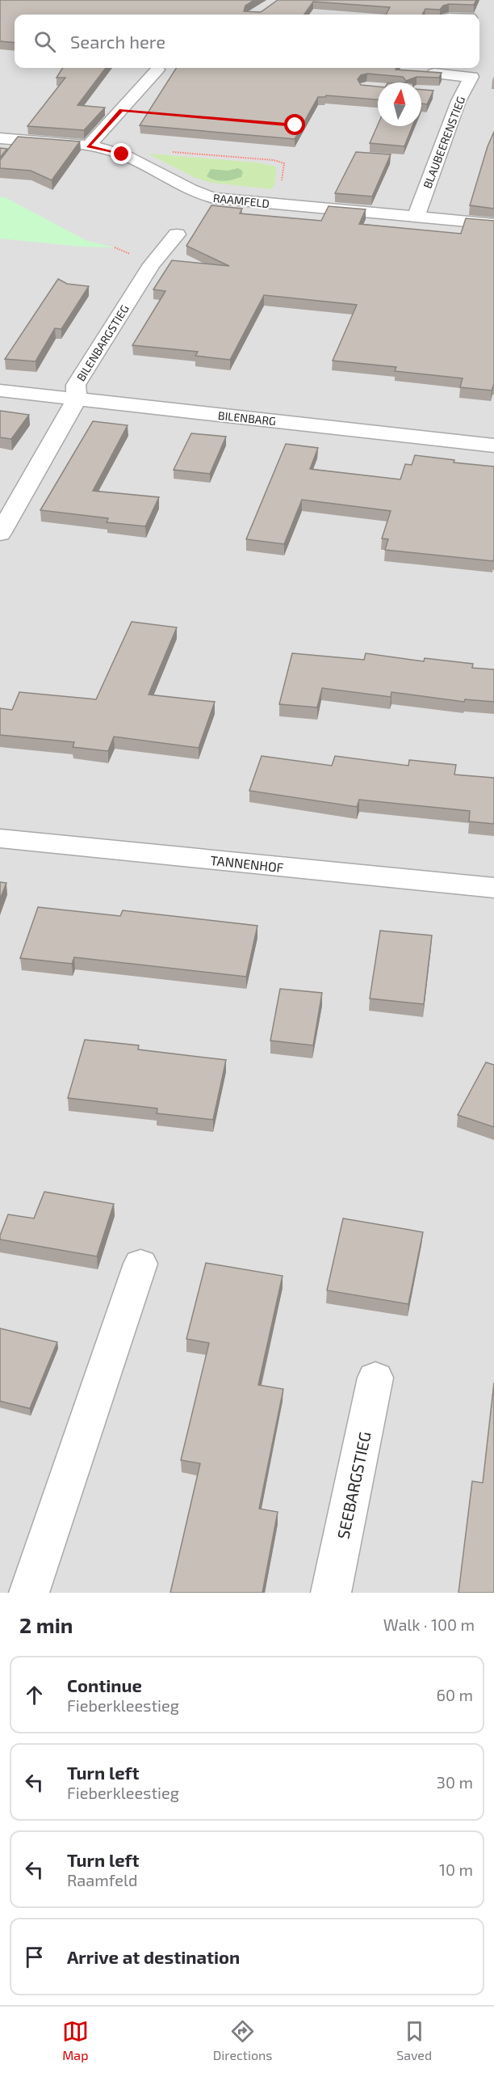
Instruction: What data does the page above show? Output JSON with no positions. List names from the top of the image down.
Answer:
{
  "streets": {
    "street": [
      "BLAUBEERENSTIEG",
      "RAAMFELD",
      "BILENBARGSTIEG",
      "BILENBARG",
      "TANNENHOF",
      "SEEBARGSTIEG"
    ]
  },
  "crossings": [
    ["BLAUBEERENSTIEG", "RAAMFELD"],
    ["BILENBARGSTIEG", "BILENBARG"]
  ],
  "north": "top",
  "page": {
    "search": "Search here",
    "heading": ["2 min", "Walk · 100 m"],
    "list": [
      ["Continue", "Fieberkleestieg", "60 m"],
      ["Turn left", "Fieberkleestieg", "30 m"],
      ["Turn left", "Raamfeld", "10 m"],
      "Arrive at destination"
    ],
    "nav": ["Map", "Directions", "Saved"]
  }
}
